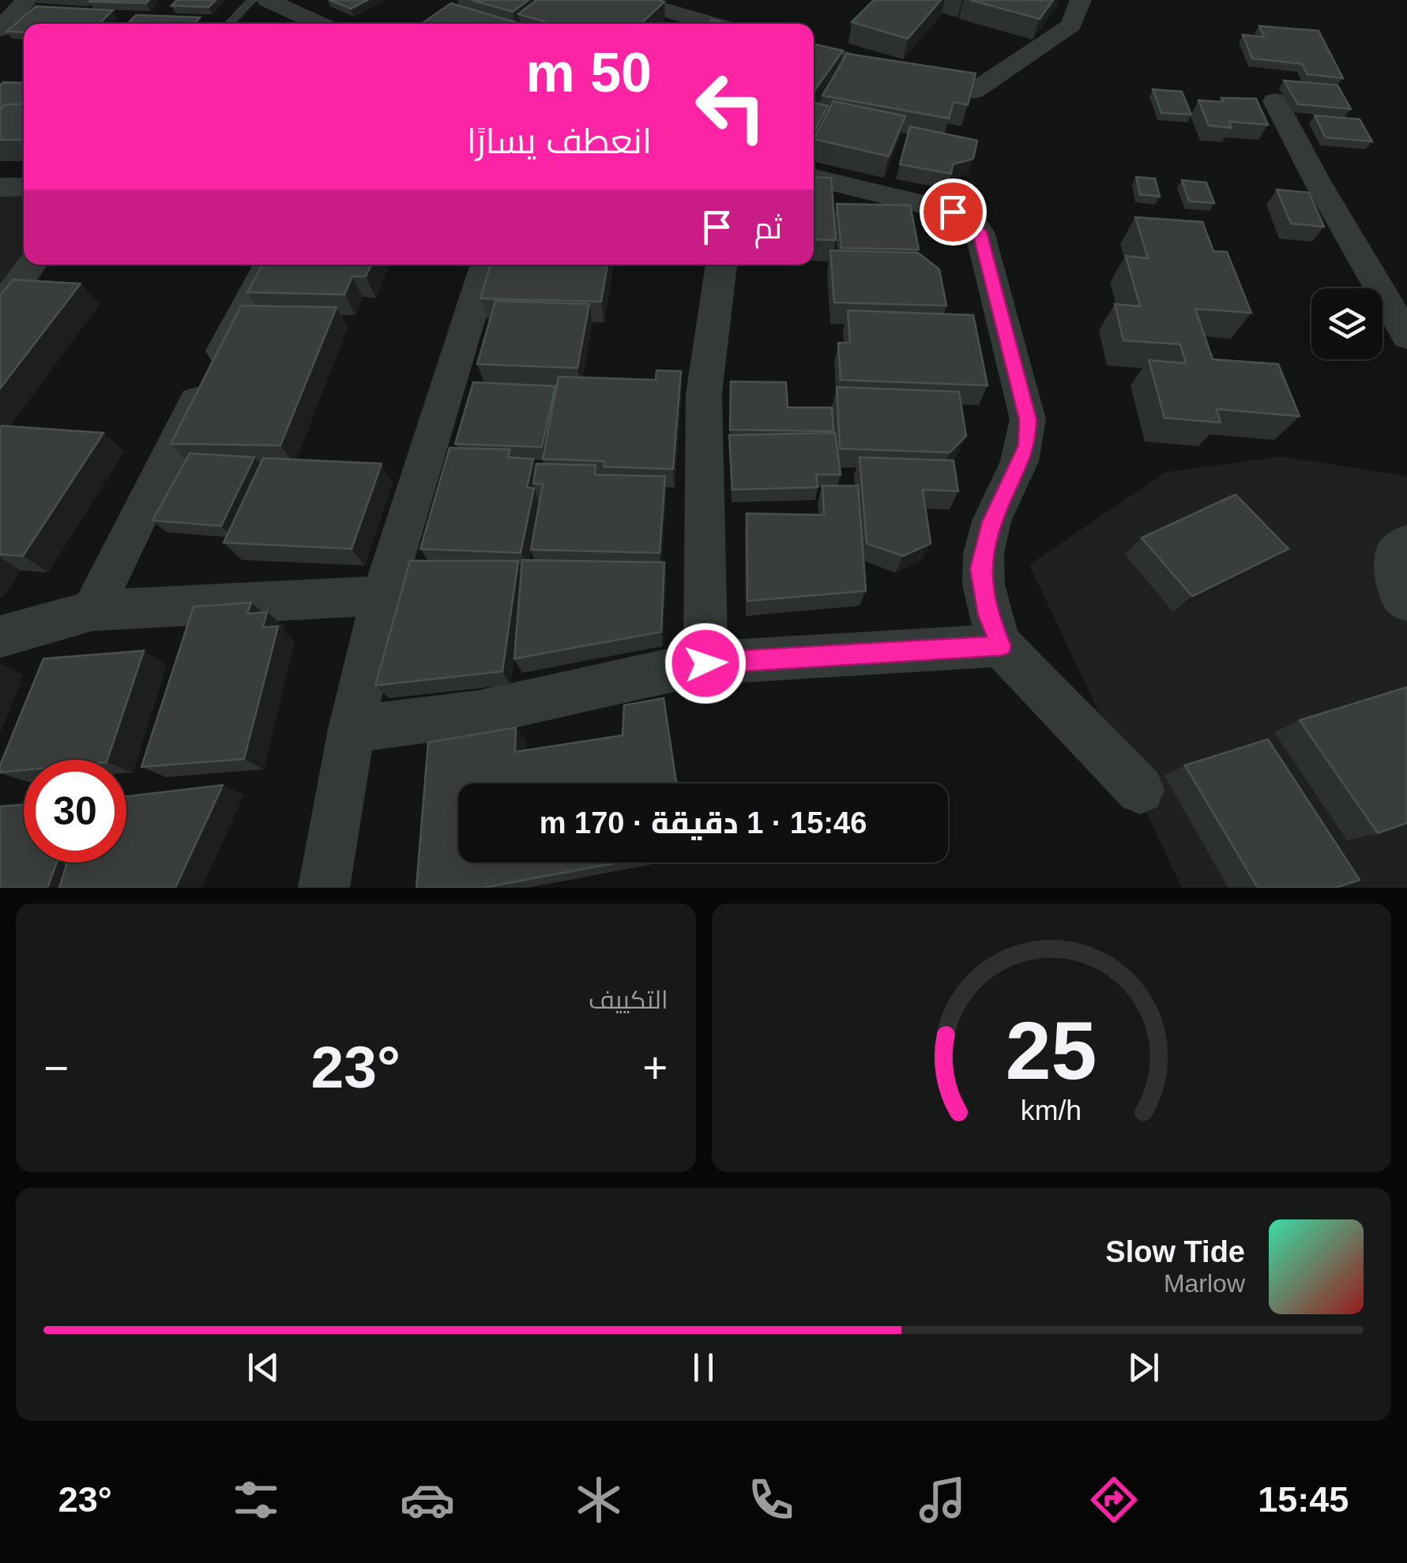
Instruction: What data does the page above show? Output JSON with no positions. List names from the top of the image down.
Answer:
{
  "page": {
    "turn": ["50 m", "انعطف يسارًا"],
    "then": "ثم",
    "limit": "30",
    "trip": "15:46 · 1 دقيقة · 170 m",
    "tile": "التكييف",
    "heat": ["−", "23°", "+"],
    "song": ["Slow Tide", "Marlow"],
    "tabs": ["15:45", "23°"],
    "gauge": ["25", "km/h"]
  }
}
